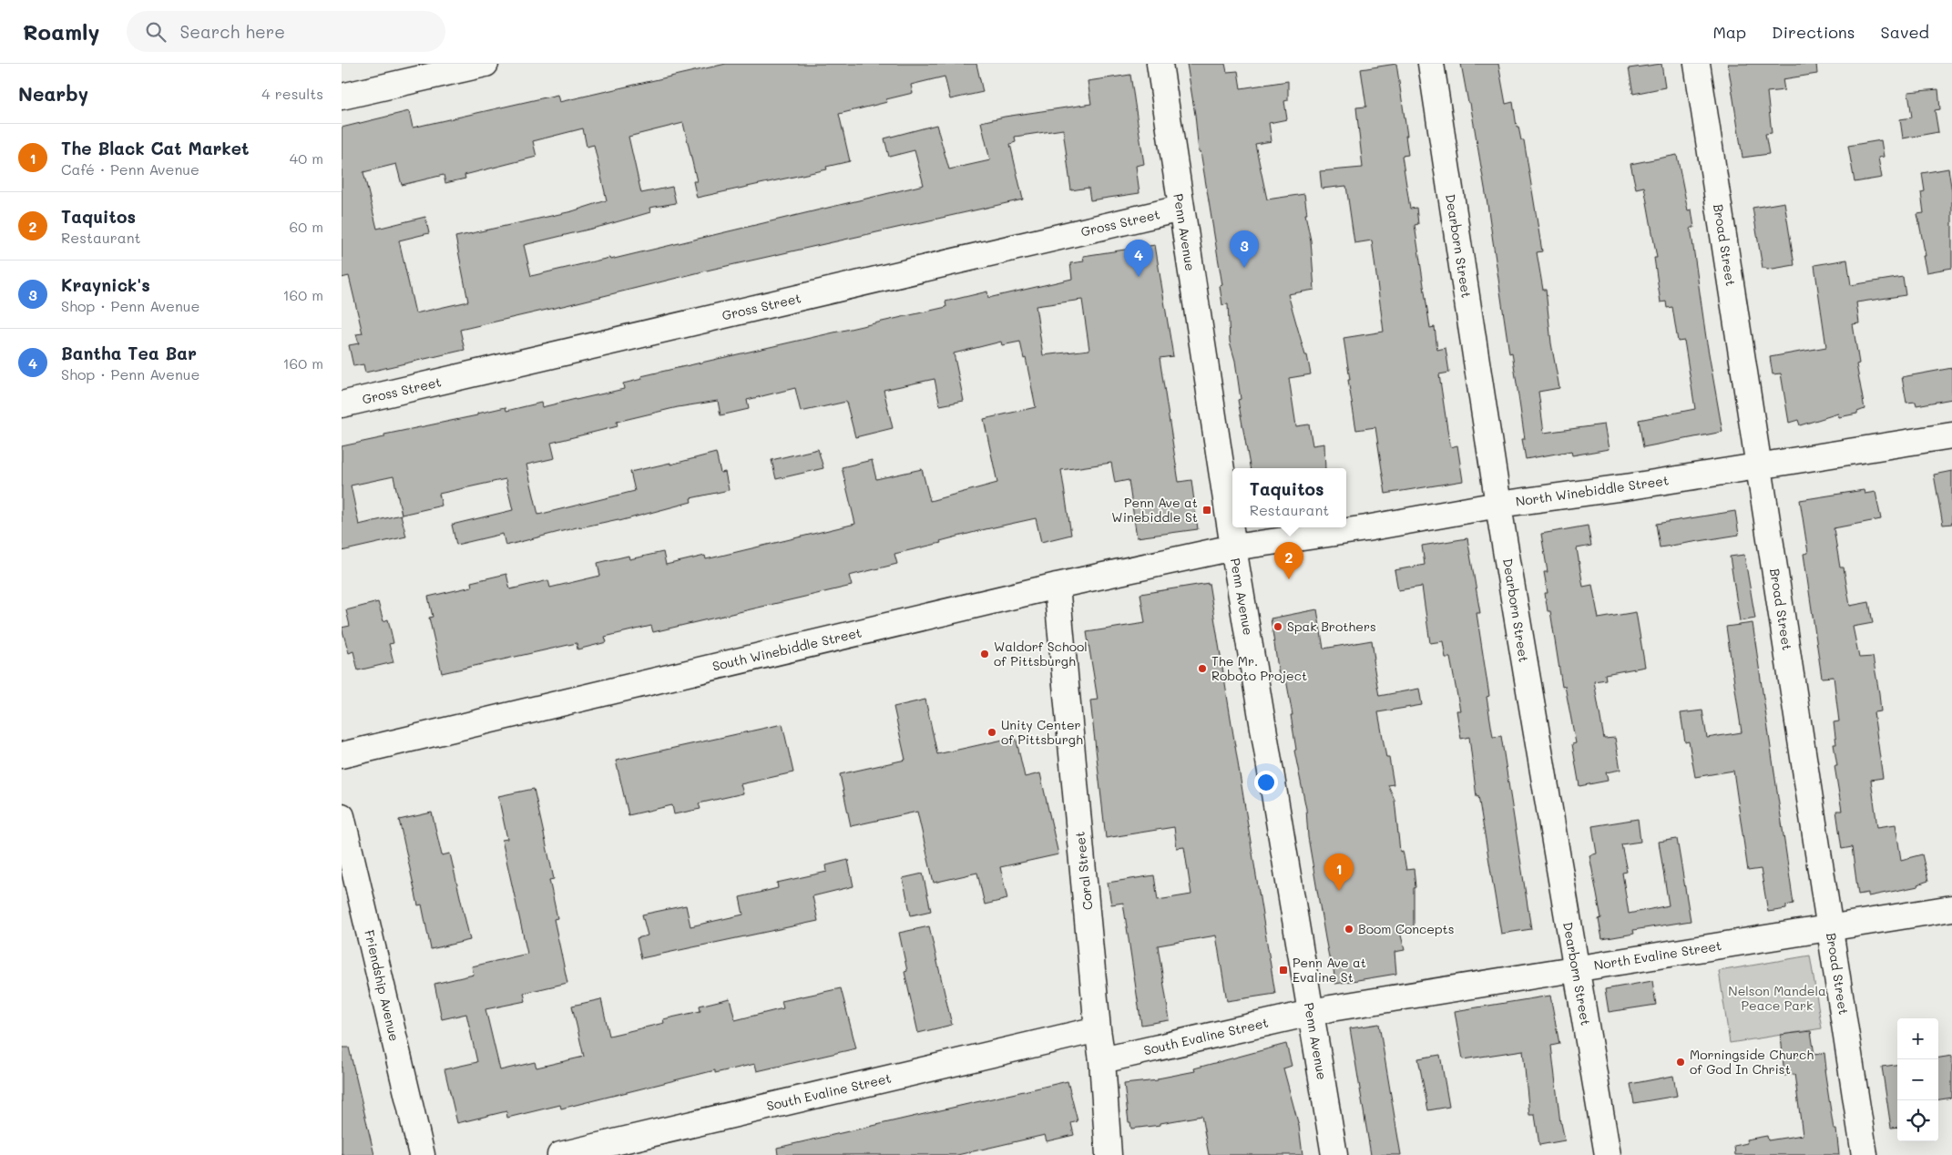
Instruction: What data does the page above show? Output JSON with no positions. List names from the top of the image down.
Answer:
{
  "streets": {
    "street": [
      "Gross Street",
      "Penn Avenue",
      "Broad Street",
      "Dearborn Street",
      "North Winebiddle Street",
      "South Winebiddle Street",
      "Coral Street",
      "North Evaline Street",
      "Friendship Avenue",
      "South Evaline Street"
    ]
  },
  "crossings": [
    ["Gross Street", "Penn Avenue"],
    ["Penn Avenue", "North Winebiddle Street"],
    ["Penn Avenue", "South Winebiddle Street"],
    ["Penn Avenue", "North Evaline Street"],
    ["Penn Avenue", "South Evaline Street"],
    ["Broad Street", "North Winebiddle Street"],
    ["Broad Street", "North Evaline Street"],
    ["Dearborn Street", "North Winebiddle Street"],
    ["Dearborn Street", "North Evaline Street"],
    ["North Winebiddle Street", "South Winebiddle Street"],
    ["South Winebiddle Street", "Coral Street"],
    ["Coral Street", "South Evaline Street"],
    ["North Evaline Street", "South Evaline Street"]
  ],
  "parks": ["Nelson Mandela Peace Park"],
  "places": {
    "transit": ["Penn Ave at Winebiddle St", "Penn Ave at Evaline St"],
    "other": [
      "Spak Brothers",
      "Waldorf School of Pittsburgh",
      "The Mr. Roboto Project",
      "Unity Center of Pittsburgh",
      "Boom Concepts",
      "Morningside Church of God In Christ"
    ]
  },
  "page": {
    "header": "Roamly",
    "search": "Search here",
    "nav": ["Map", "Directions", "Saved"],
    "heading": ["Nearby", "4 results"],
    "list": [
      {
        "mark": "1",
        "name": "The Black Cat Market",
        "note": "Café · Penn Avenue",
        "value": "40 m"
      },
      {
        "mark": "2",
        "name": "Taquitos",
        "note": "Restaurant",
        "value": "60 m"
      },
      {
        "mark": "3",
        "name": "Kraynick's",
        "note": "Shop · Penn Avenue",
        "value": "160 m"
      },
      {
        "mark": "4",
        "name": "Bantha Tea Bar",
        "note": "Shop · Penn Avenue",
        "value": "160 m"
      }
    ],
    "pins": [
      "3",
      "4",
      "2",
      "1"
    ],
    "popup": ["Taquitos", "Restaurant"],
    "map_buttons": ["+", "−"]
  }
}
